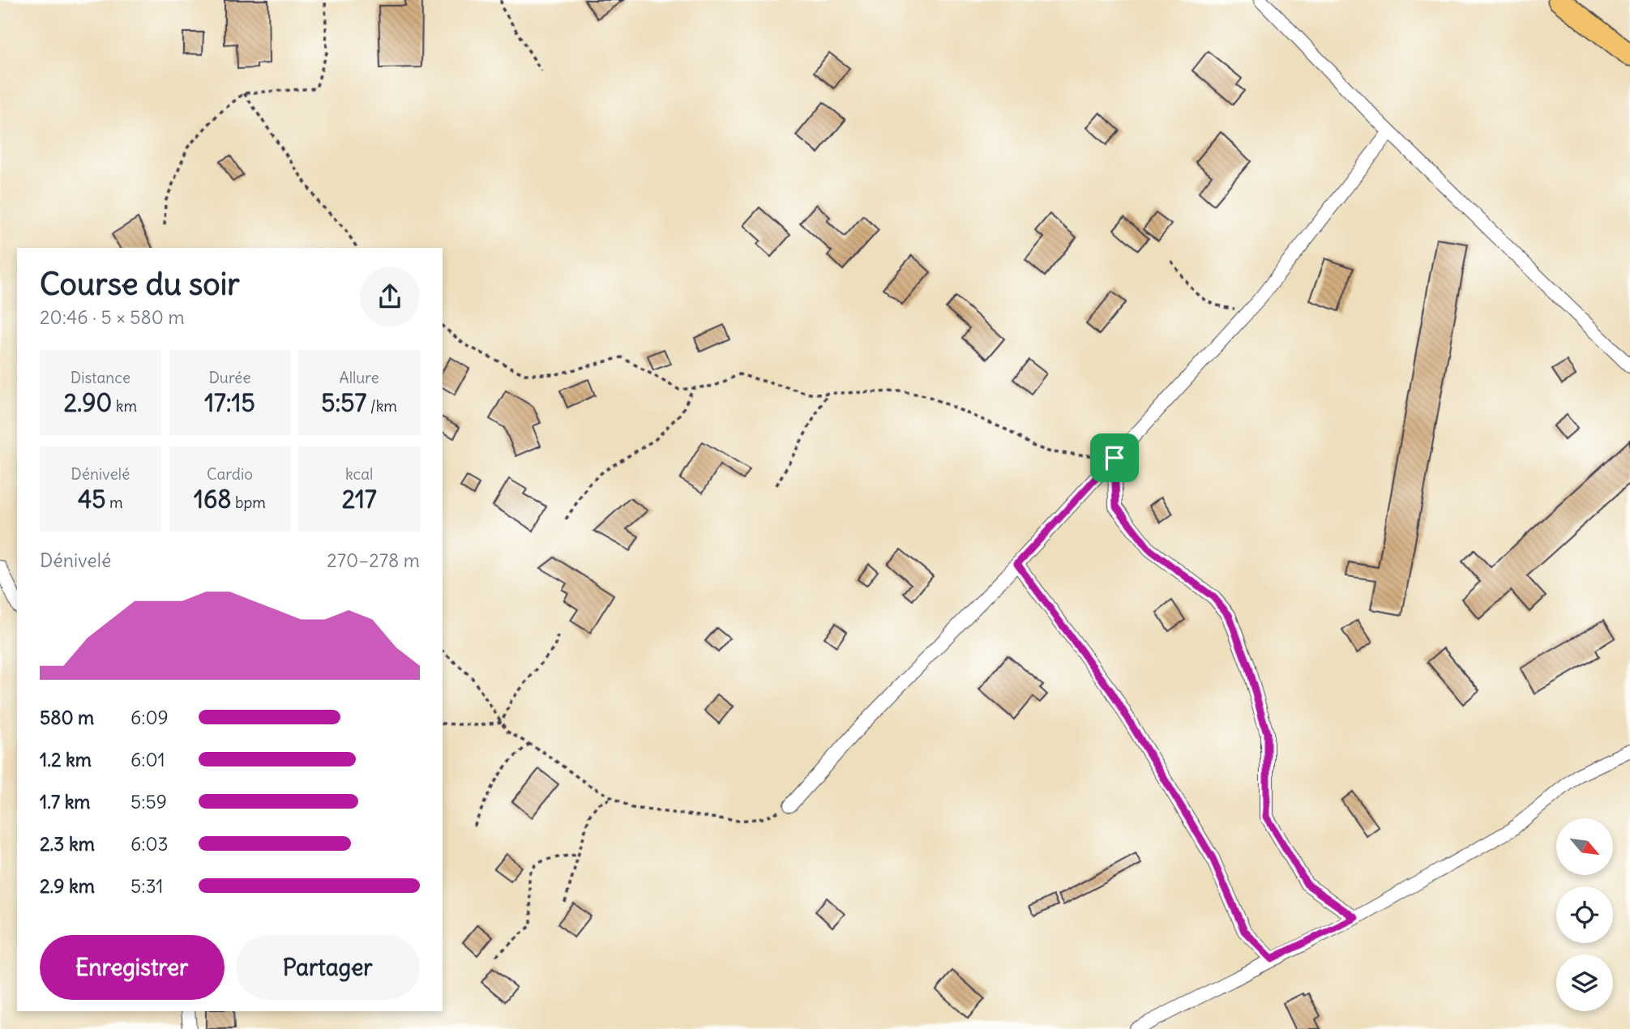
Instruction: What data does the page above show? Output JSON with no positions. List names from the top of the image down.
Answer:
{
  "north": "bottom right",
  "page": {
    "heading": ["Course du soir", "20:46 · 5 × 580 m"],
    "stats": [
      ["Distance", "2.90 km"],
      ["Durée", "17:15"],
      ["Allure", "5:57 /km"],
      ["Dénivelé", "45 m"],
      ["Cardio", "168 bpm"],
      ["kcal", "217"]
    ],
    "chart": ["Dénivelé", "270–278 m"],
    "list": [
      {
        "name": "580 m",
        "note": "6:09"
      },
      {
        "name": "1.2 km",
        "note": "6:01"
      },
      {
        "name": "1.7 km",
        "note": "5:59"
      },
      {
        "name": "2.3 km",
        "note": "6:03"
      },
      {
        "name": "2.9 km",
        "note": "5:31"
      }
    ],
    "buttons": ["Enregistrer", "Partager"]
  }
}
